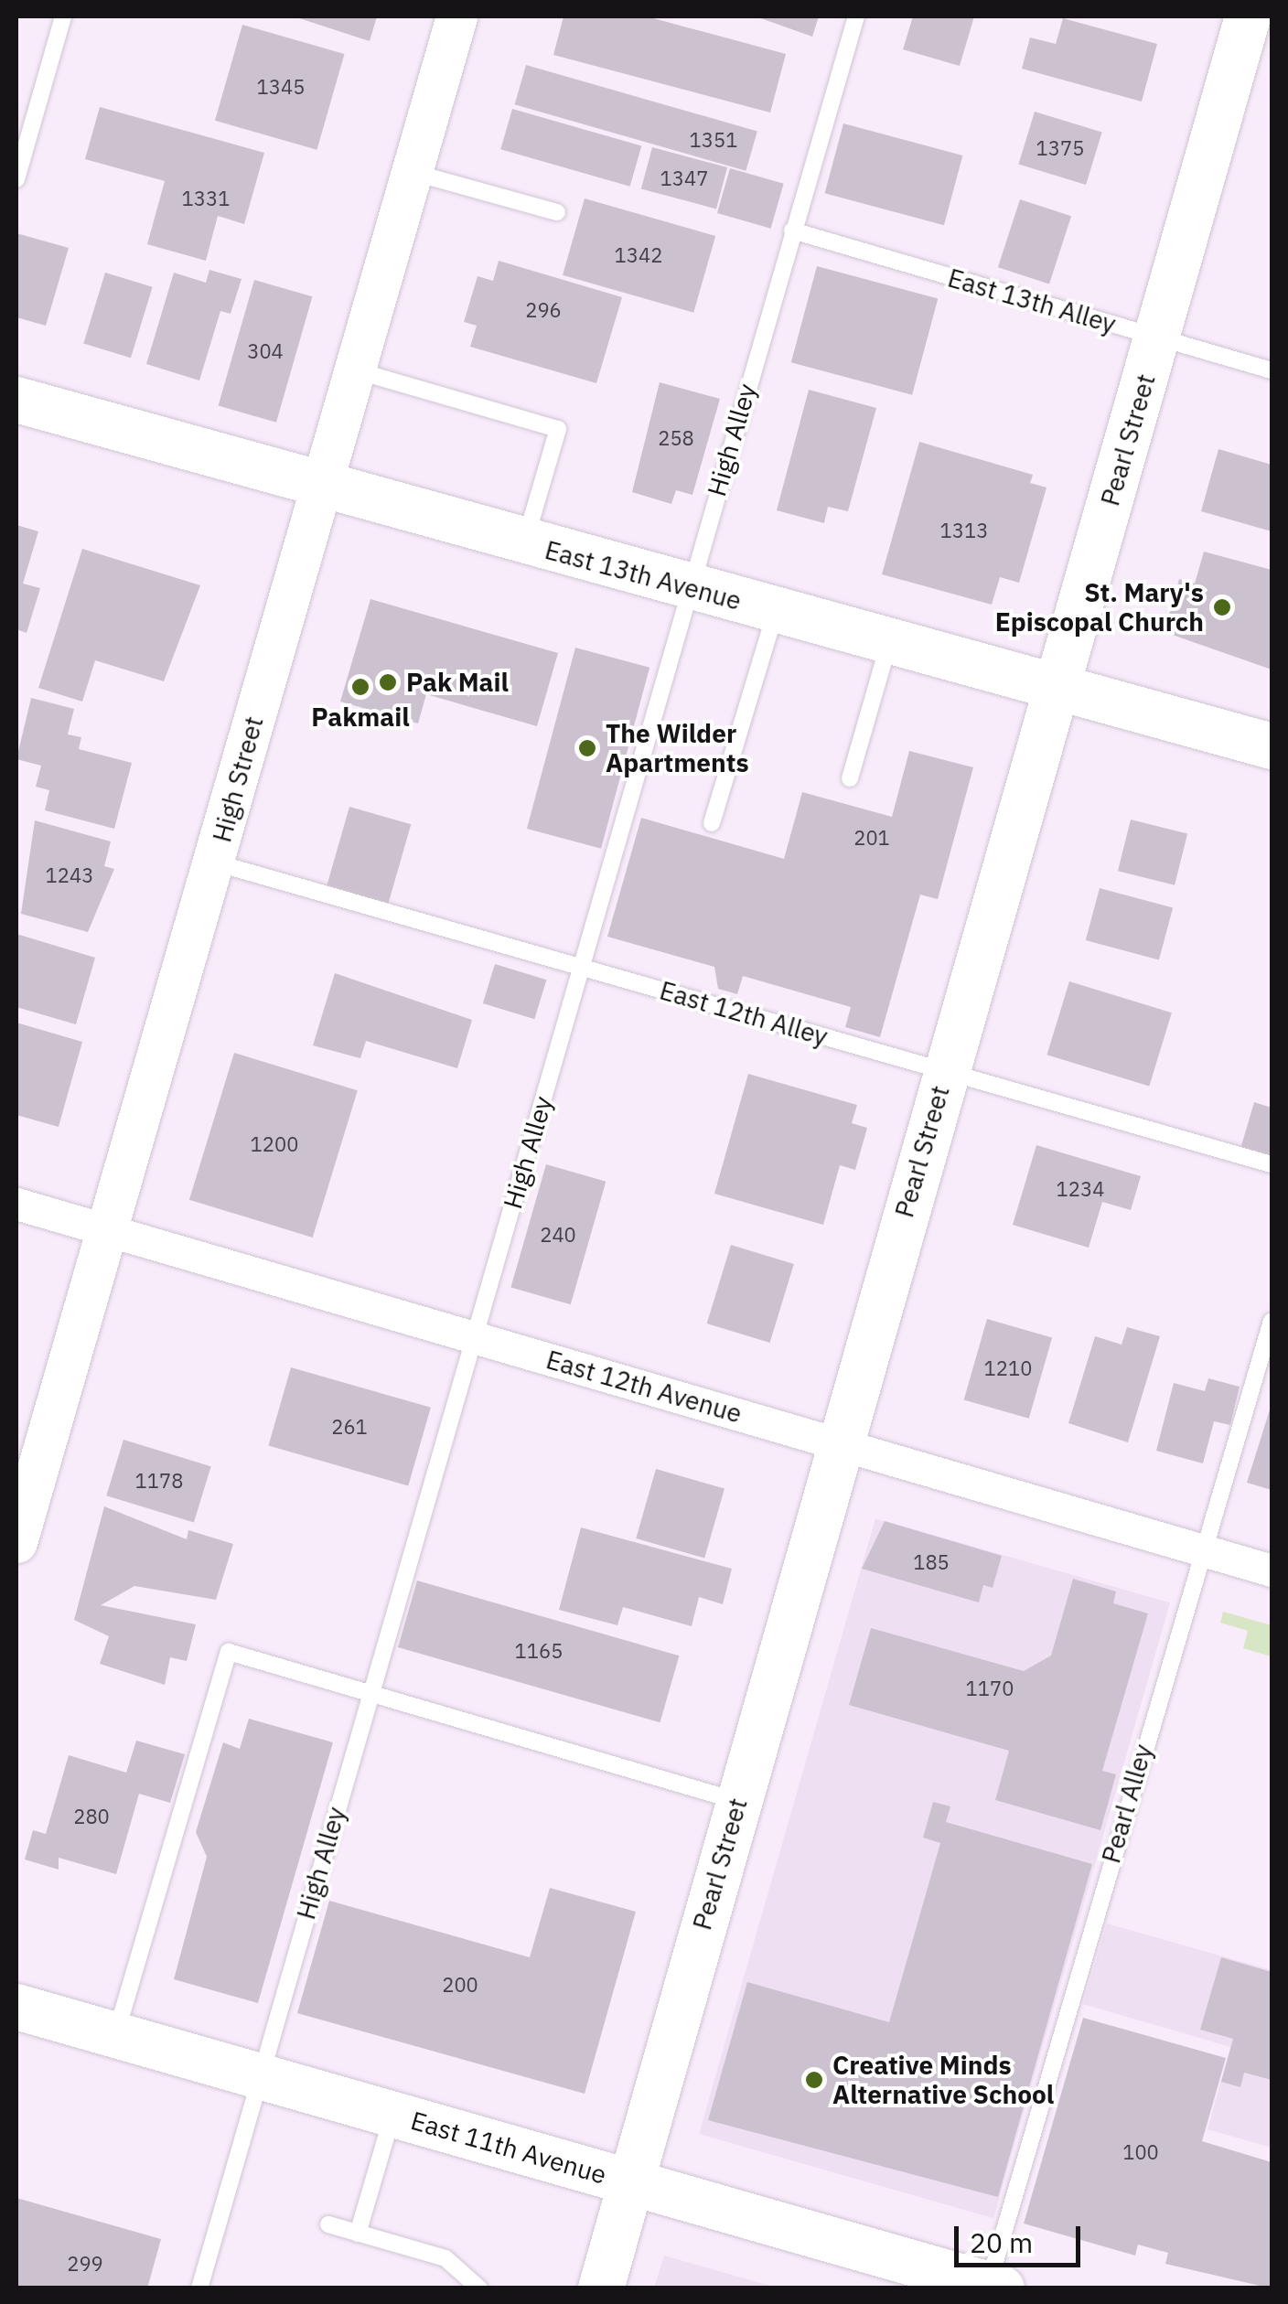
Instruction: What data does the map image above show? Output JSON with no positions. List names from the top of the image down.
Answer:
{
  "streets": {
    "main road": ["Pearl Street", "East 13th Avenue", "East 11th Avenue"],
    "street": ["High Street", "East 12th Avenue"],
    "lane": [
      "East 13th Alley",
      "High Alley",
      "East 12th Alley",
      "Pearl Alley"
    ]
  },
  "crossings": [
    ["East 13th Alley", "High Alley"],
    ["East 13th Alley", "Pearl Street"],
    ["High Alley", "East 13th Avenue"],
    ["High Alley", "East 12th Alley"],
    ["High Alley", "East 12th Avenue"],
    ["High Alley", "East 11th Avenue"],
    ["Pearl Street", "East 13th Avenue"],
    ["Pearl Street", "East 12th Alley"],
    ["Pearl Street", "East 12th Avenue"],
    ["Pearl Street", "East 11th Avenue"],
    ["East 13th Avenue", "High Street"],
    ["High Street", "East 12th Alley"],
    ["High Street", "East 12th Avenue"],
    ["East 12th Avenue", "Pearl Alley"],
    ["Pearl Alley", "East 11th Avenue"]
  ],
  "places": [
    "St. Mary's Episcopal Church",
    "Pak Mail",
    "Pakmail",
    "The Wilder Apartments",
    "Creative Minds Alternative School"
  ],
  "house_numbers": [
    "1345",
    "1351",
    "1375",
    "1347",
    "1331",
    "1342",
    "296",
    "304",
    "258",
    "1313",
    "201",
    "1243",
    "1200",
    "1234",
    "240",
    "1210",
    "261",
    "1178",
    "185",
    "1165",
    "1170",
    "280",
    "200",
    "100",
    "299"
  ],
  "scale_bar": "20 m"
}
